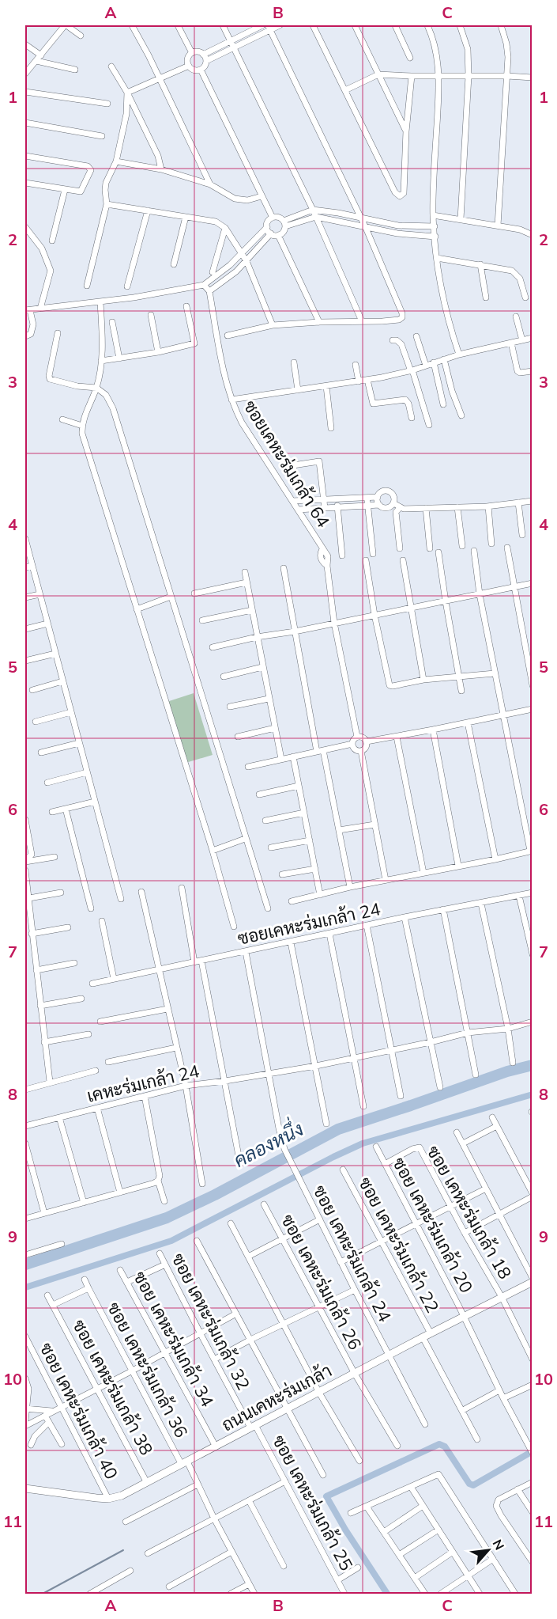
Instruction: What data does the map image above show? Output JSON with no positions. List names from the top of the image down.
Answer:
{
  "streets": {
    "street": [
      "ซอยเคหะร่มเกล้า 64",
      "ซอยเคหะร่มเกล้า 24",
      "เคหะร่มเกล้า 24",
      "ซอย เคหะร่มเกล้า 18",
      "ซอย เคหะร่มเกล้า 20",
      "ซอย เคหะร่มเกล้า 22",
      "ซอย เคหะร่มเกล้า 24",
      "ซอย เคหะร่มเกล้า 26",
      "ซอย เคหะร่มเกล้า 32",
      "ซอย เคหะร่มเกล้า 34",
      "ซอย เคหะร่มเกล้า 36",
      "ซอย เคหะร่มเกล้า 38",
      "ถนนเคหะร่มเกล้า",
      "ซอย เคหะร่มเกล้า 40",
      "ซอย เคหะร่มเกล้า 25"
    ]
  },
  "crossings": [
    ["ซอยเคหะร่มเกล้า 24", "ซอย เคหะร่มเกล้า 24"],
    ["เคหะร่มเกล้า 24", "ซอย เคหะร่มเกล้า 24"],
    ["ซอย เคหะร่มเกล้า 18", "ซอย เคหะร่มเกล้า 20"],
    ["ซอย เคหะร่มเกล้า 18", "ถนนเคหะร่มเกล้า"],
    ["ซอย เคหะร่มเกล้า 20", "ถนนเคหะร่มเกล้า"],
    ["ซอย เคหะร่มเกล้า 22", "ถนนเคหะร่มเกล้า"],
    ["ซอย เคหะร่มเกล้า 24", "ถนนเคหะร่มเกล้า"],
    ["ซอย เคหะร่มเกล้า 26", "ถนนเคหะร่มเกล้า"],
    ["ซอย เคหะร่มเกล้า 32", "ถนนเคหะร่มเกล้า"],
    ["ซอย เคหะร่มเกล้า 32", "ซอย เคหะร่มเกล้า 25"],
    ["ซอย เคหะร่มเกล้า 34", "ถนนเคหะร่มเกล้า"],
    ["ซอย เคหะร่มเกล้า 36", "ถนนเคหะร่มเกล้า"],
    ["ซอย เคหะร่มเกล้า 38", "ถนนเคหะร่มเกล้า"],
    ["ถนนเคหะร่มเกล้า", "ซอย เคหะร่มเกล้า 40"],
    ["ถนนเคหะร่มเกล้า", "ซอย เคหะร่มเกล้า 25"]
  ],
  "water": ["คลองหนึ่ง"],
  "north": "top right",
  "grid": {
    "columns": ["A", "B", "C"],
    "rows": [
      "1",
      "2",
      "3",
      "4",
      "5",
      "6",
      "7",
      "8",
      "9",
      "10",
      "11"
    ]
  }
}
